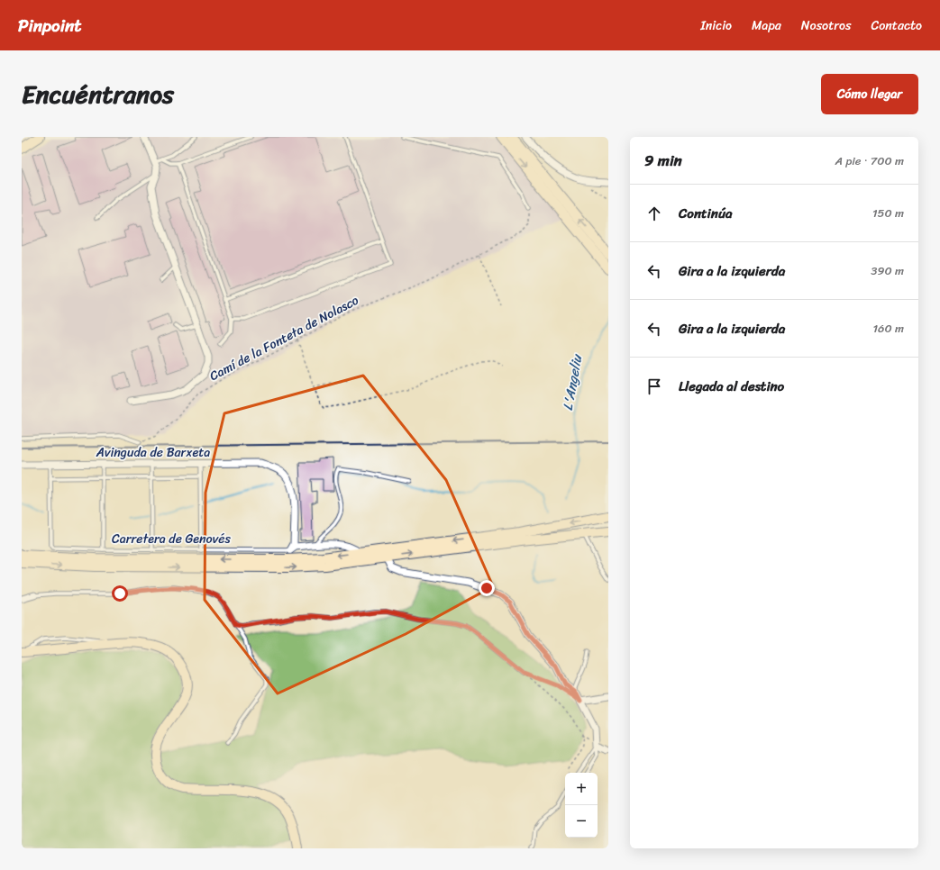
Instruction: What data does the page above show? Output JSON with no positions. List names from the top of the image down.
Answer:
{
  "streets": {
    "street": ["Avinguda de Barxeta", "Carretera de Genovés"],
    "path": ["Camí de la Fonteta de Nolasco"]
  },
  "crossings": [
    ["Avinguda de Barxeta", "Carretera de Genovés"]
  ],
  "water": ["L'Angeliu"],
  "page": {
    "header": "Pinpoint",
    "nav": [
      "Inicio",
      "Mapa",
      "Nosotros",
      "Contacto"
    ],
    "title": "Encuéntranos",
    "buttons": "Cómo llegar",
    "heading": ["9 min", "A pie · 700 m"],
    "list": [
      ["Continúa", "150 m"],
      ["Gira a la izquierda", "390 m"],
      ["Gira a la izquierda", "160 m"],
      "Llegada al destino"
    ],
    "map_buttons": ["+", "−"]
  }
}
